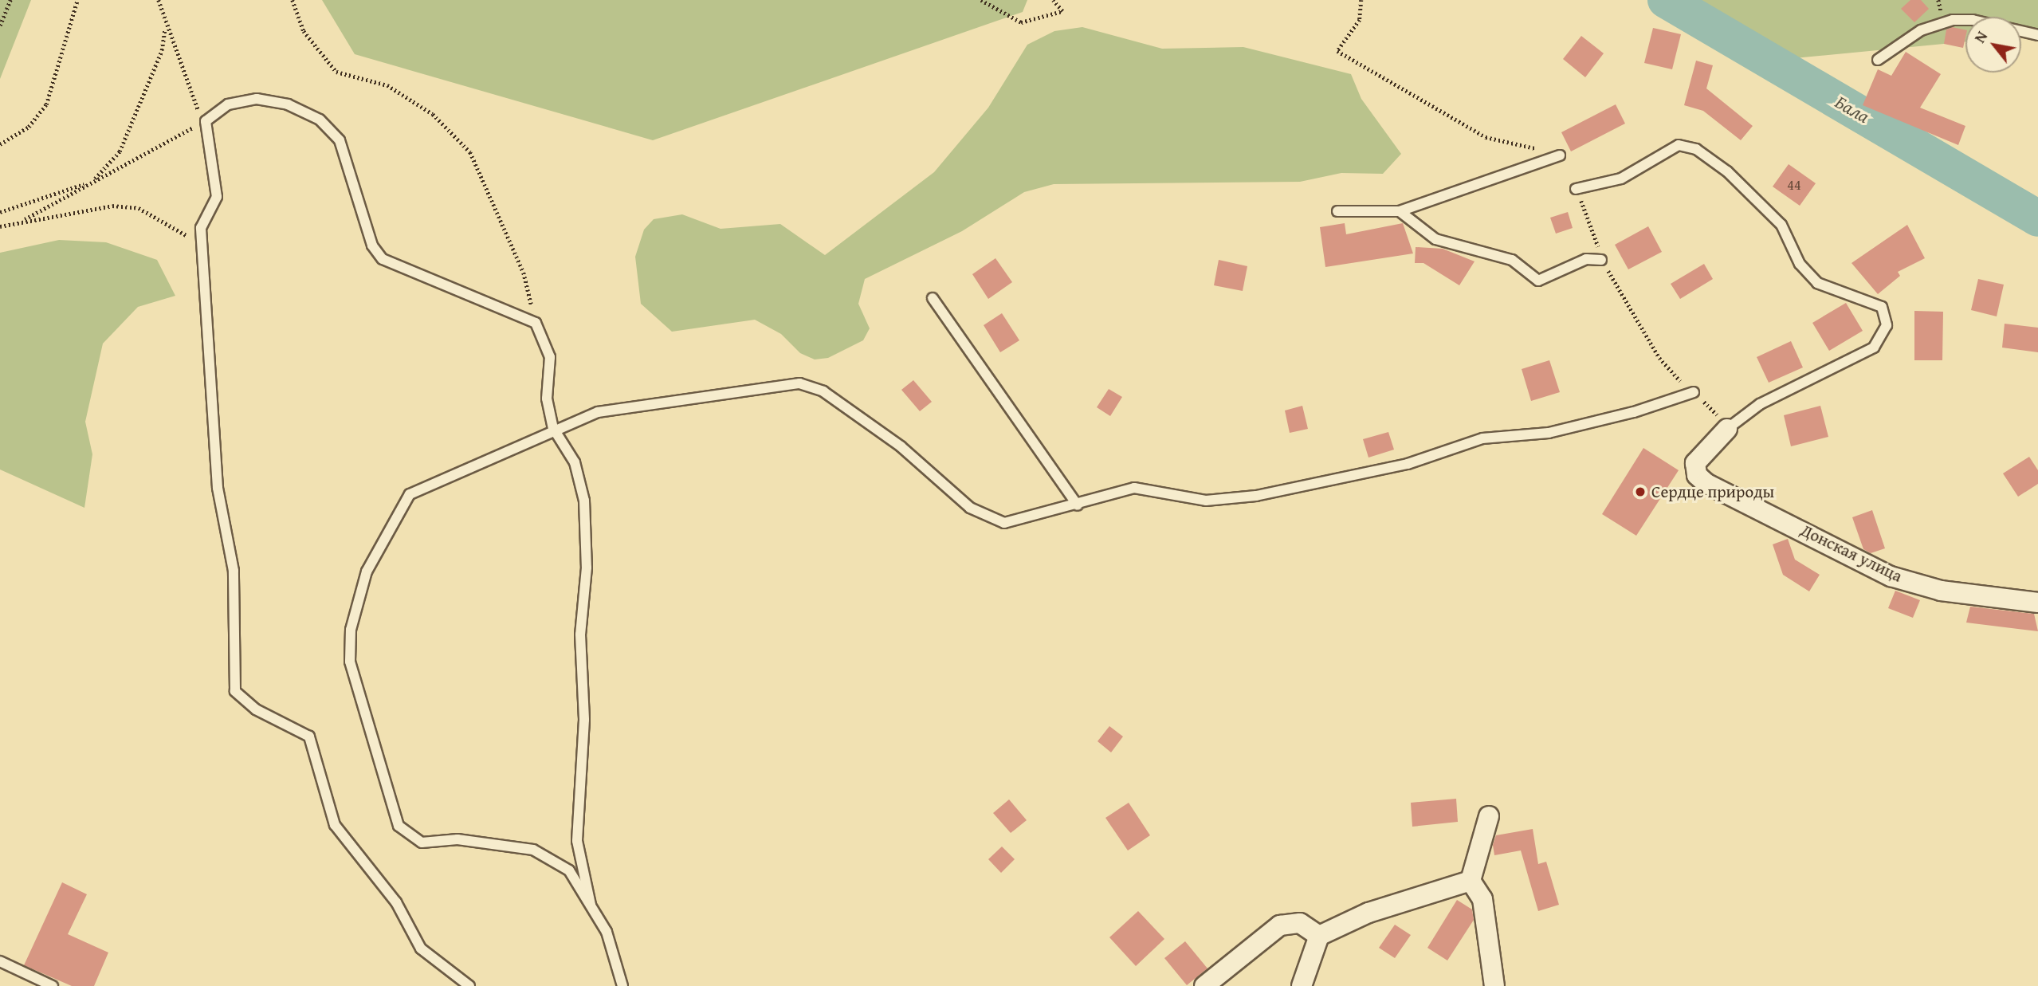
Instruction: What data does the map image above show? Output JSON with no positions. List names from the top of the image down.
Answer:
{
  "streets": {
    "street": ["Донская улица"]
  },
  "water": ["Бала"],
  "places": ["Сердце природы"],
  "house_numbers": ["44"],
  "north": "top left"
}
